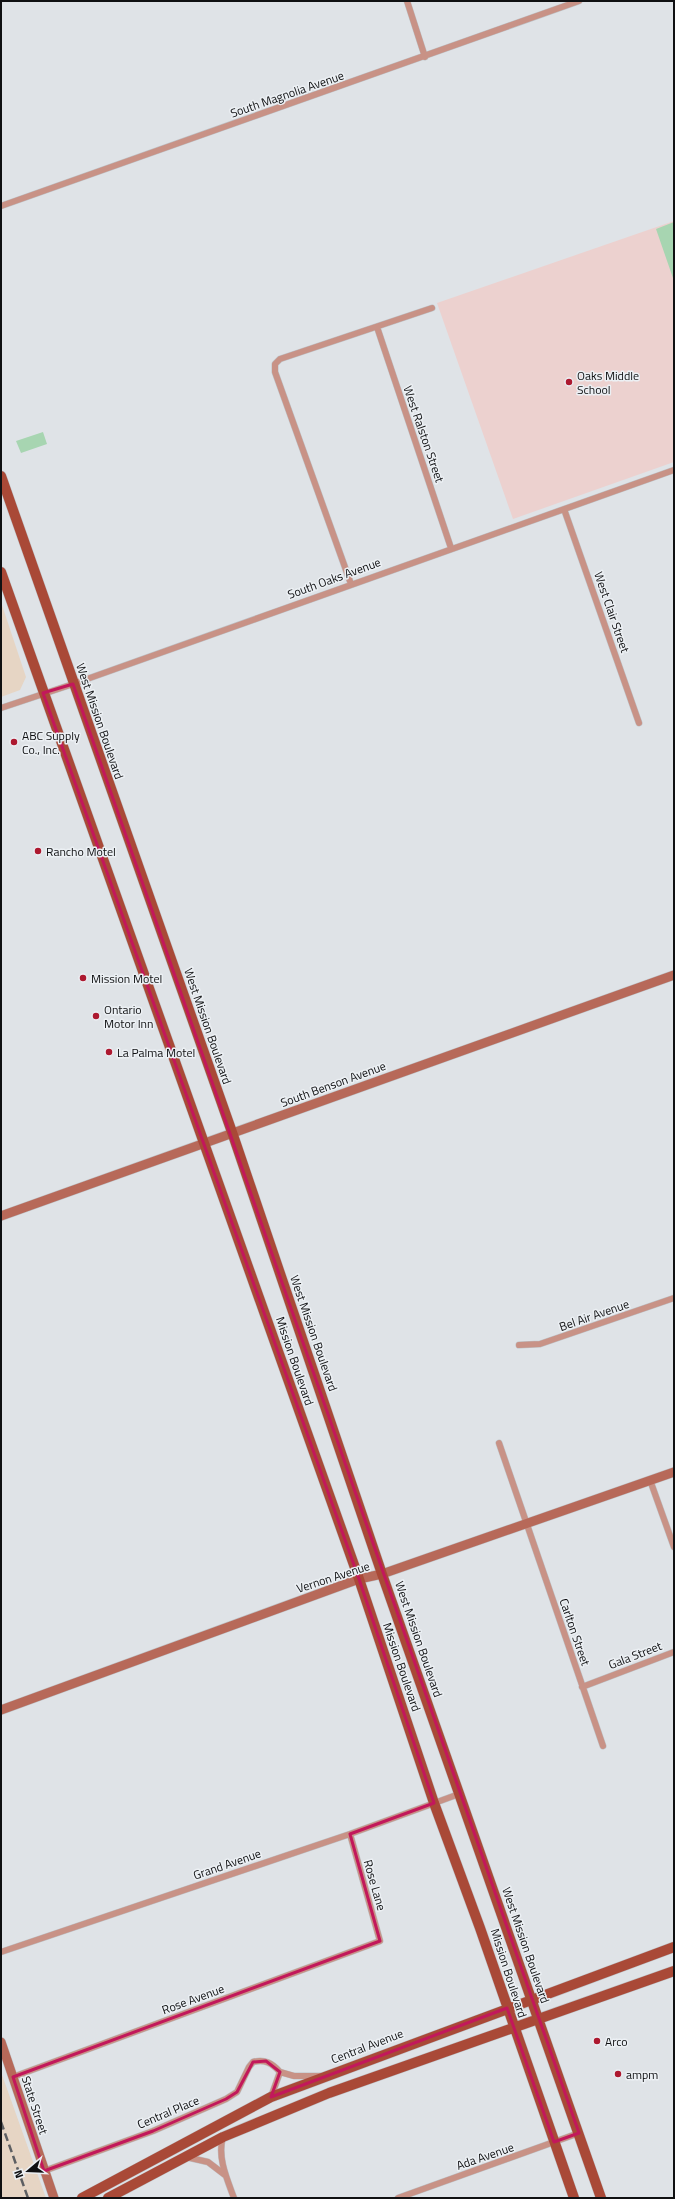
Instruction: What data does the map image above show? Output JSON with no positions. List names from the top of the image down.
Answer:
{
  "streets": {
    "main road": ["West Mission Boulevard", "Mission Boulevard", "Central Avenue"],
    "street": [
      "South Magnolia Avenue",
      "West Ralston Street",
      "South Oaks Avenue",
      "West Clair Street",
      "South Benson Avenue",
      "Bel Air Avenue",
      "Vernon Avenue",
      "Carlton Street",
      "Gala Street",
      "Grand Avenue",
      "Rose Lane",
      "Rose Avenue",
      "State Street",
      "Central Place",
      "Ada Avenue"
    ]
  },
  "crossings": [
    ["West Ralston Street", "South Oaks Avenue"],
    ["South Oaks Avenue", "West Clair Street"],
    ["South Oaks Avenue", "West Mission Boulevard"],
    ["West Mission Boulevard", "South Benson Avenue"],
    ["West Mission Boulevard", "Vernon Avenue"],
    ["West Mission Boulevard", "Grand Avenue"],
    ["West Mission Boulevard", "Central Avenue"],
    ["West Mission Boulevard", "Ada Avenue"],
    ["South Benson Avenue", "Mission Boulevard"],
    ["Mission Boulevard", "Vernon Avenue"],
    ["Mission Boulevard", "Grand Avenue"],
    ["Mission Boulevard", "Central Avenue"],
    ["Mission Boulevard", "Ada Avenue"],
    ["Vernon Avenue", "Carlton Street"],
    ["Carlton Street", "Gala Street"],
    ["Grand Avenue", "Rose Lane"],
    ["Rose Lane", "Rose Avenue"],
    ["Rose Avenue", "State Street"],
    ["State Street", "Central Place"]
  ],
  "places": [
    "Oaks Middle School",
    "ABC Supply Co., Inc.",
    "Rancho Motel",
    "Mission Motel",
    "Ontario Motor Inn",
    "La Palma Motel",
    "Arco",
    "ampm"
  ],
  "north": "left"
}
